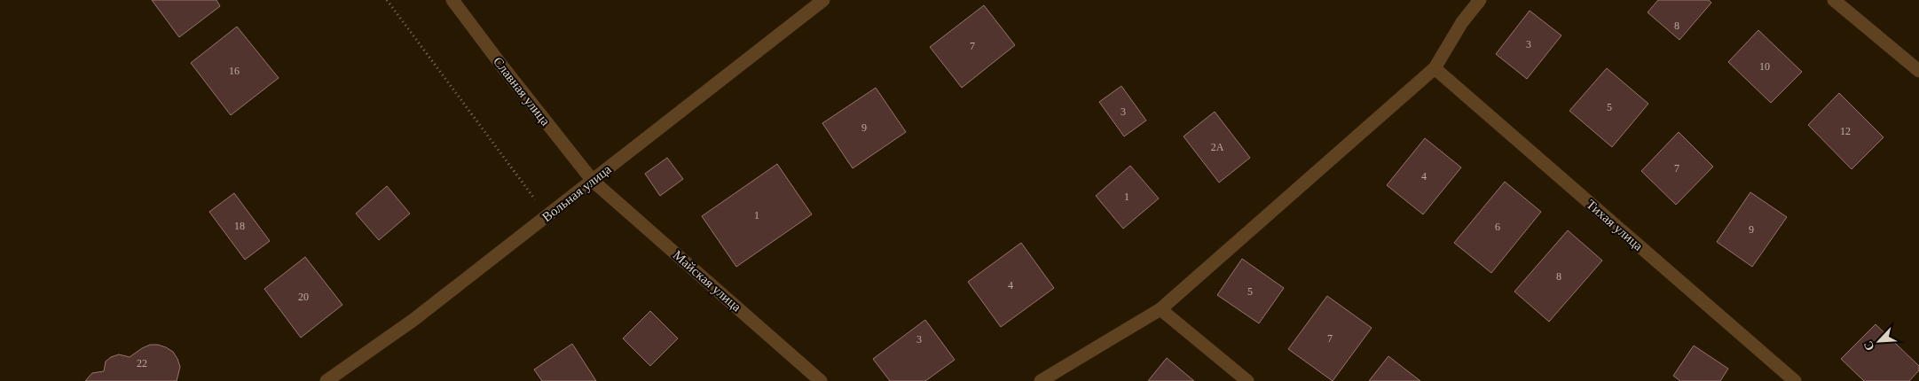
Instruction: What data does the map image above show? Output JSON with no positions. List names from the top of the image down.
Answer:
{
  "streets": {
    "street": [
      "Славная улица",
      "Вольная улица",
      "Тихая улица",
      "Майская улица"
    ]
  },
  "crossings": [
    ["Славная улица", "Вольная улица"],
    ["Славная улица", "Майская улица"],
    ["Вольная улица", "Майская улица"]
  ],
  "house_numbers": [
    "8",
    "3",
    "7",
    "10",
    "16",
    "5",
    "3",
    "9",
    "12",
    "2А",
    "7",
    "4",
    "1",
    "1",
    "18",
    "6",
    "9",
    "8",
    "4",
    "5",
    "20",
    "7",
    "3",
    "22"
  ],
  "north": "bottom left"
}
